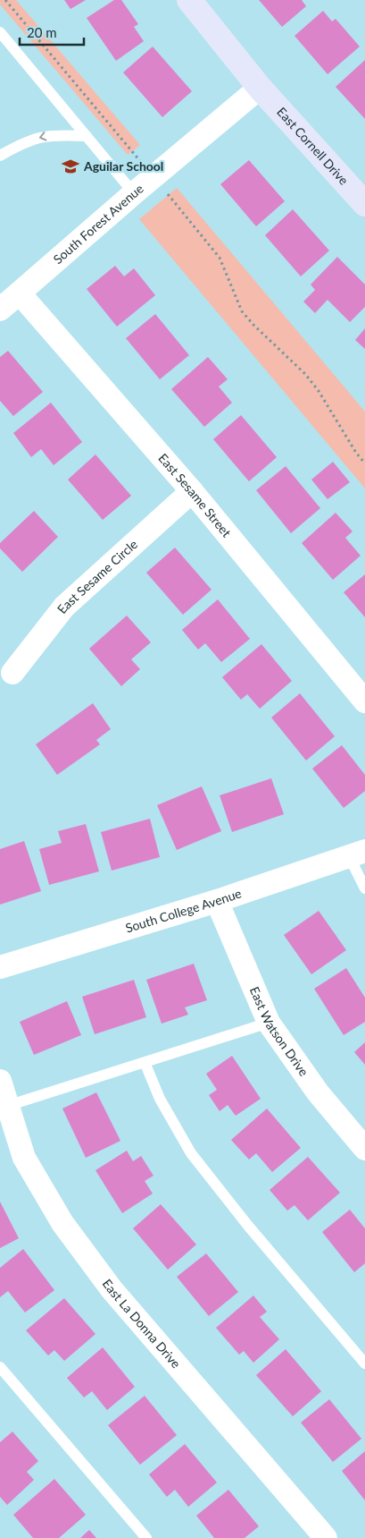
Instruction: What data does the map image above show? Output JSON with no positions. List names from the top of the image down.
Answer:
{
  "streets": {
    "street": [
      "East Cornell Drive",
      "South Forest Avenue",
      "East Sesame Street",
      "East Sesame Circle",
      "South College Avenue",
      "East Watson Drive",
      "East La Donna Drive"
    ]
  },
  "crossings": [
    ["East Cornell Drive", "South Forest Avenue"],
    ["South Forest Avenue", "East Sesame Street"],
    ["East Sesame Street", "East Sesame Circle"],
    ["South College Avenue", "East Watson Drive"]
  ],
  "places": {
    "school or university": ["Aguilar School"]
  },
  "scale_bar": "20 m"
}
